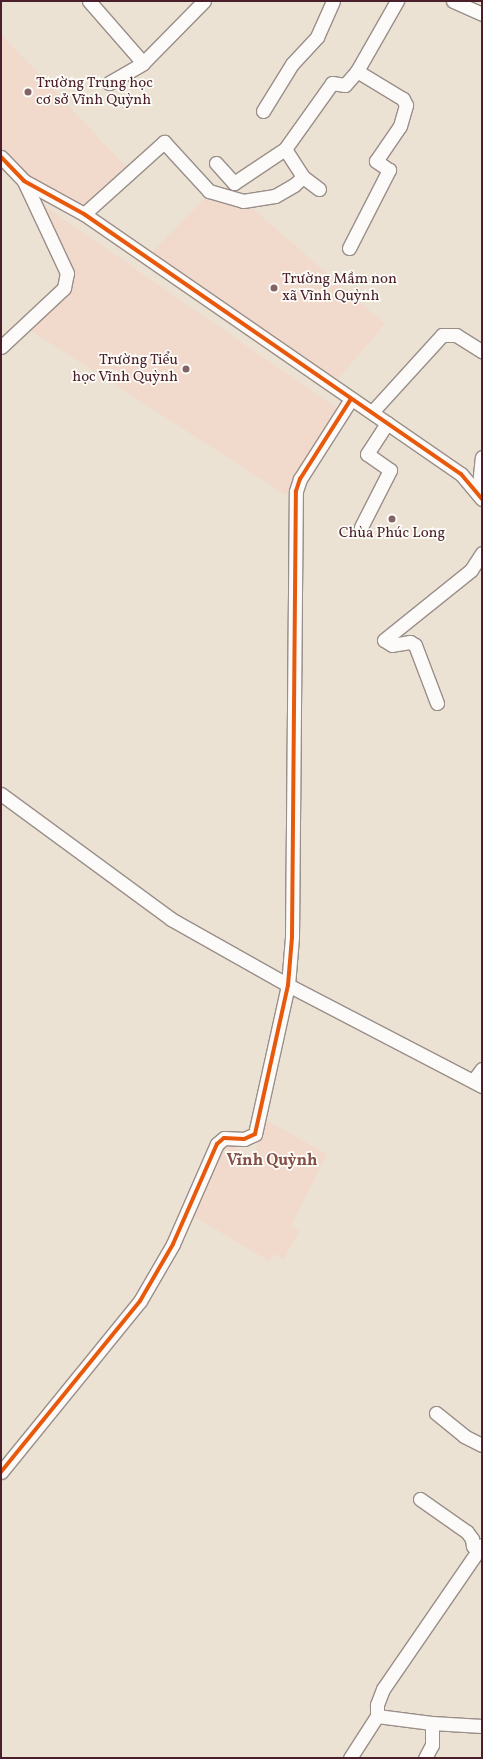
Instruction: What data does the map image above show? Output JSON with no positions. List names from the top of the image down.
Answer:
{
  "districts": ["Vĩnh Quỳnh"],
  "places": [
    "Trường Trung học cơ sở Vĩnh Quỳnh",
    "Trường Mầm non xã Vĩnh Quỳnh",
    "Trường Tiểu học Vĩnh Quỳnh",
    "Chùa Phúc Long"
  ]
}
